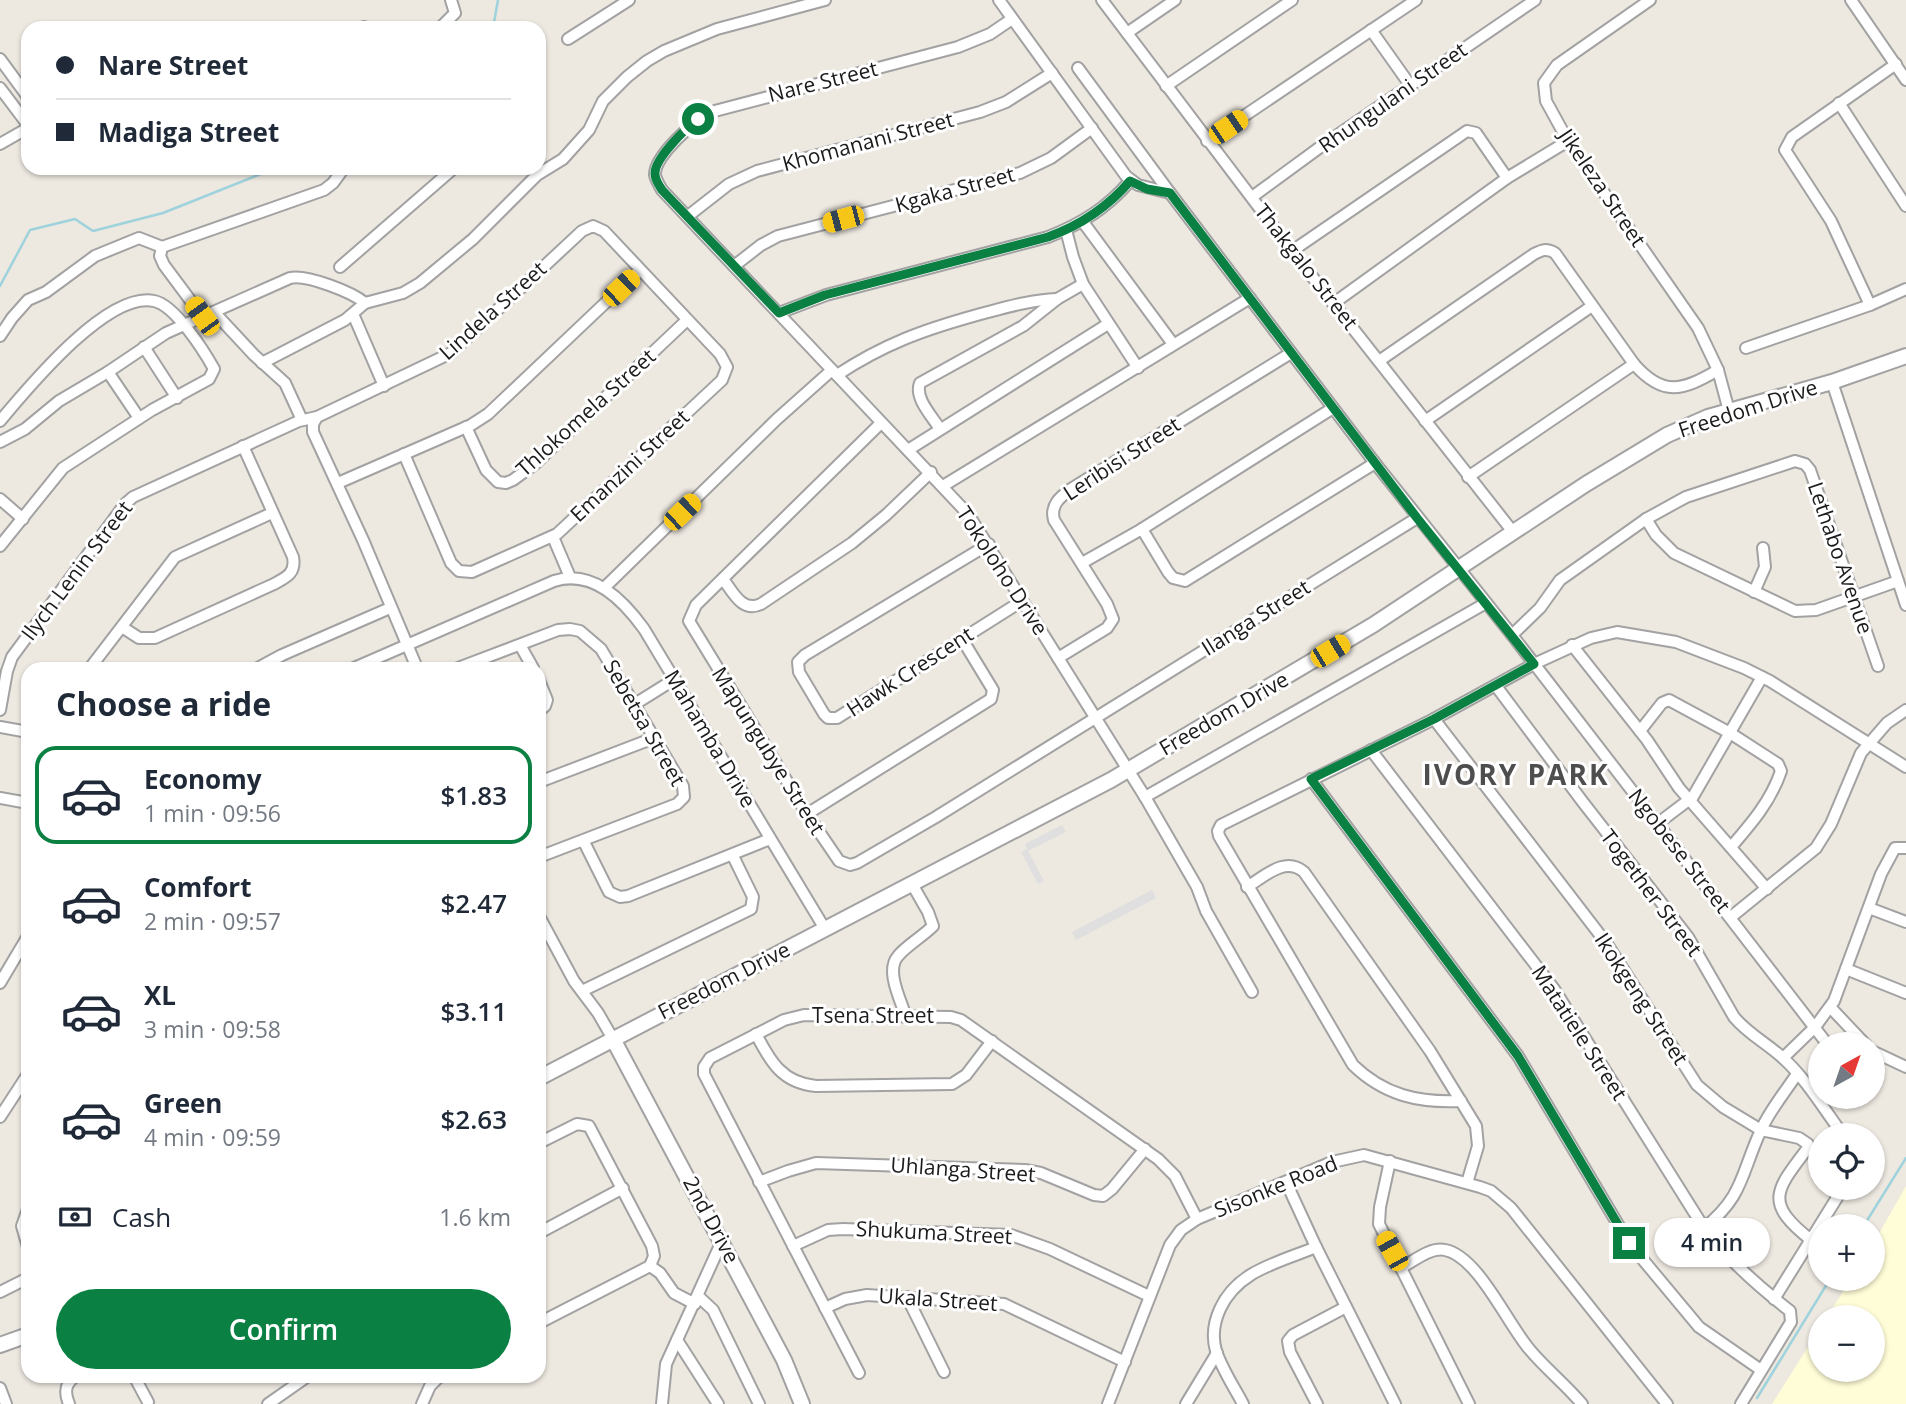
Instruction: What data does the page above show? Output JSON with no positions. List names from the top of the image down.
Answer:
{
  "streets": {
    "street": [
      "Nare Street",
      "Rhungulani Street",
      "Khomanani Street",
      "Jikeleza Street",
      "Kgaka Street",
      "Thakgalo Street",
      "Lindela Street",
      "Freedom Drive",
      "Thlokomela Street",
      "Leribisi Street",
      "Emanzini Street",
      "Lethabo Avenue",
      "Ilych Lenin Street",
      "Tokoloho Drive",
      "Ilanga Street",
      "Hawk Crescent",
      "Sebetsa Street",
      "Mahamba Drive",
      "Mapungubye Street",
      "Ngobese Street",
      "Together Street",
      "Ikokgeng Street",
      "Tsena Street",
      "Matatiele Street",
      "Uhlanga Street",
      "Sisonke Road",
      "2nd Drive",
      "Shukuma Street",
      "Ukala Street"
    ]
  },
  "crossings": [
    ["Nare Street", "Tokoloho Drive"],
    ["Rhungulani Street", "Thakgalo Street"],
    ["Khomanani Street", "Tokoloho Drive"],
    ["Jikeleza Street", "Freedom Drive"],
    ["Kgaka Street", "Tokoloho Drive"],
    ["Thakgalo Street", "Freedom Drive"],
    ["Lindela Street", "Emanzini Street"],
    ["Lindela Street", "Ilych Lenin Street"],
    ["Freedom Drive", "Tokoloho Drive"],
    ["Freedom Drive", "Mahamba Drive"],
    ["Freedom Drive", "Ngobese Street"],
    ["Freedom Drive", "2nd Drive"],
    ["Thlokomela Street", "Emanzini Street"],
    ["Leribisi Street", "Tokoloho Drive"],
    ["Leribisi Street", "Ngobese Street"],
    ["Lethabo Avenue", "Ngobese Street"],
    ["Tokoloho Drive", "Ilanga Street"],
    ["Tokoloho Drive", "Hawk Crescent"],
    ["Tokoloho Drive", "Mapungubye Street"],
    ["Ilanga Street", "Mapungubye Street"],
    ["Ilanga Street", "Ngobese Street"],
    ["Tsena Street", "Uhlanga Street"],
    ["Tsena Street", "Sisonke Road"],
    ["Tsena Street", "Shukuma Street"],
    ["Tsena Street", "Ukala Street"],
    ["Sisonke Road", "Shukuma Street"],
    ["Sisonke Road", "Ukala Street"]
  ],
  "districts": ["IVORY PARK"],
  "north": "top right",
  "page": {
    "banner": ["Nare Street", "Madiga Street"],
    "heading": "Choose a ride",
    "list": [
      {
        "name": "Economy",
        "note": "1 min · 09:56",
        "value": "$1.83"
      },
      {
        "name": "Comfort",
        "note": "2 min · 09:57",
        "value": "$2.47"
      },
      {
        "name": "XL",
        "note": "3 min · 09:58",
        "value": "$3.11"
      },
      {
        "name": "Green",
        "note": "4 min · 09:59",
        "value": "$2.63"
      }
    ],
    "map_buttons": ["+", "−"],
    "pay": ["Cash", "1.6 km"],
    "bubble": "4 min",
    "buttons": "Confirm"
  }
}
